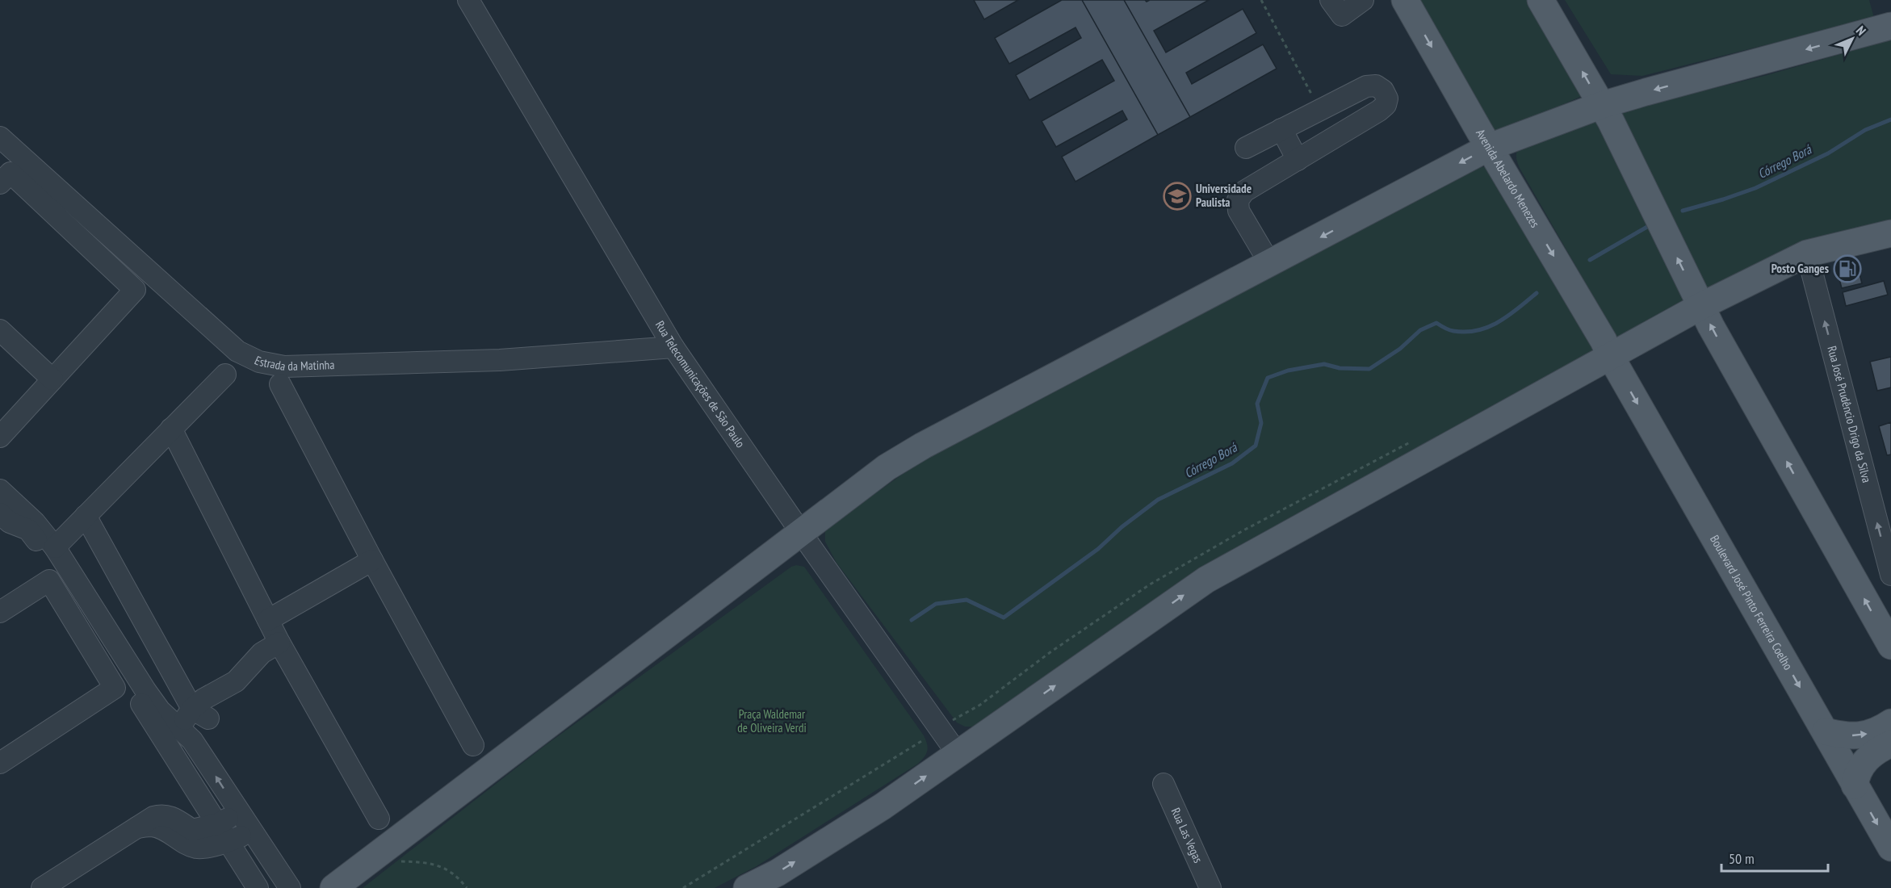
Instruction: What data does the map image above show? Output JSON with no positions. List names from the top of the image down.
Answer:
{
  "streets": {
    "main road": ["Avenida Abelardo Menezes", "Boulevard José Pinto Ferreira Coelho"],
    "street": [
      "Estrada da Matinha",
      "Rua Telecomunicações de São Paulo",
      "Rua José Prudêncio Drigo da Silva",
      "Rua Las Vegas"
    ]
  },
  "crossings": [
    ["Avenida Abelardo Menezes", "Boulevard José Pinto Ferreira Coelho"],
    ["Estrada da Matinha", "Rua Telecomunicações de São Paulo"]
  ],
  "one_way": ["Rua José Prudêncio Drigo da Silva"],
  "water": ["Córrego Borá"],
  "parks": ["Praça Waldemar de Oliveira Verdi"],
  "places": {
    "school or university": ["Universidade Paulista"],
    "fuel station": ["Posto Ganges"]
  },
  "scale_bar": "50 m",
  "north": "top right"
}
